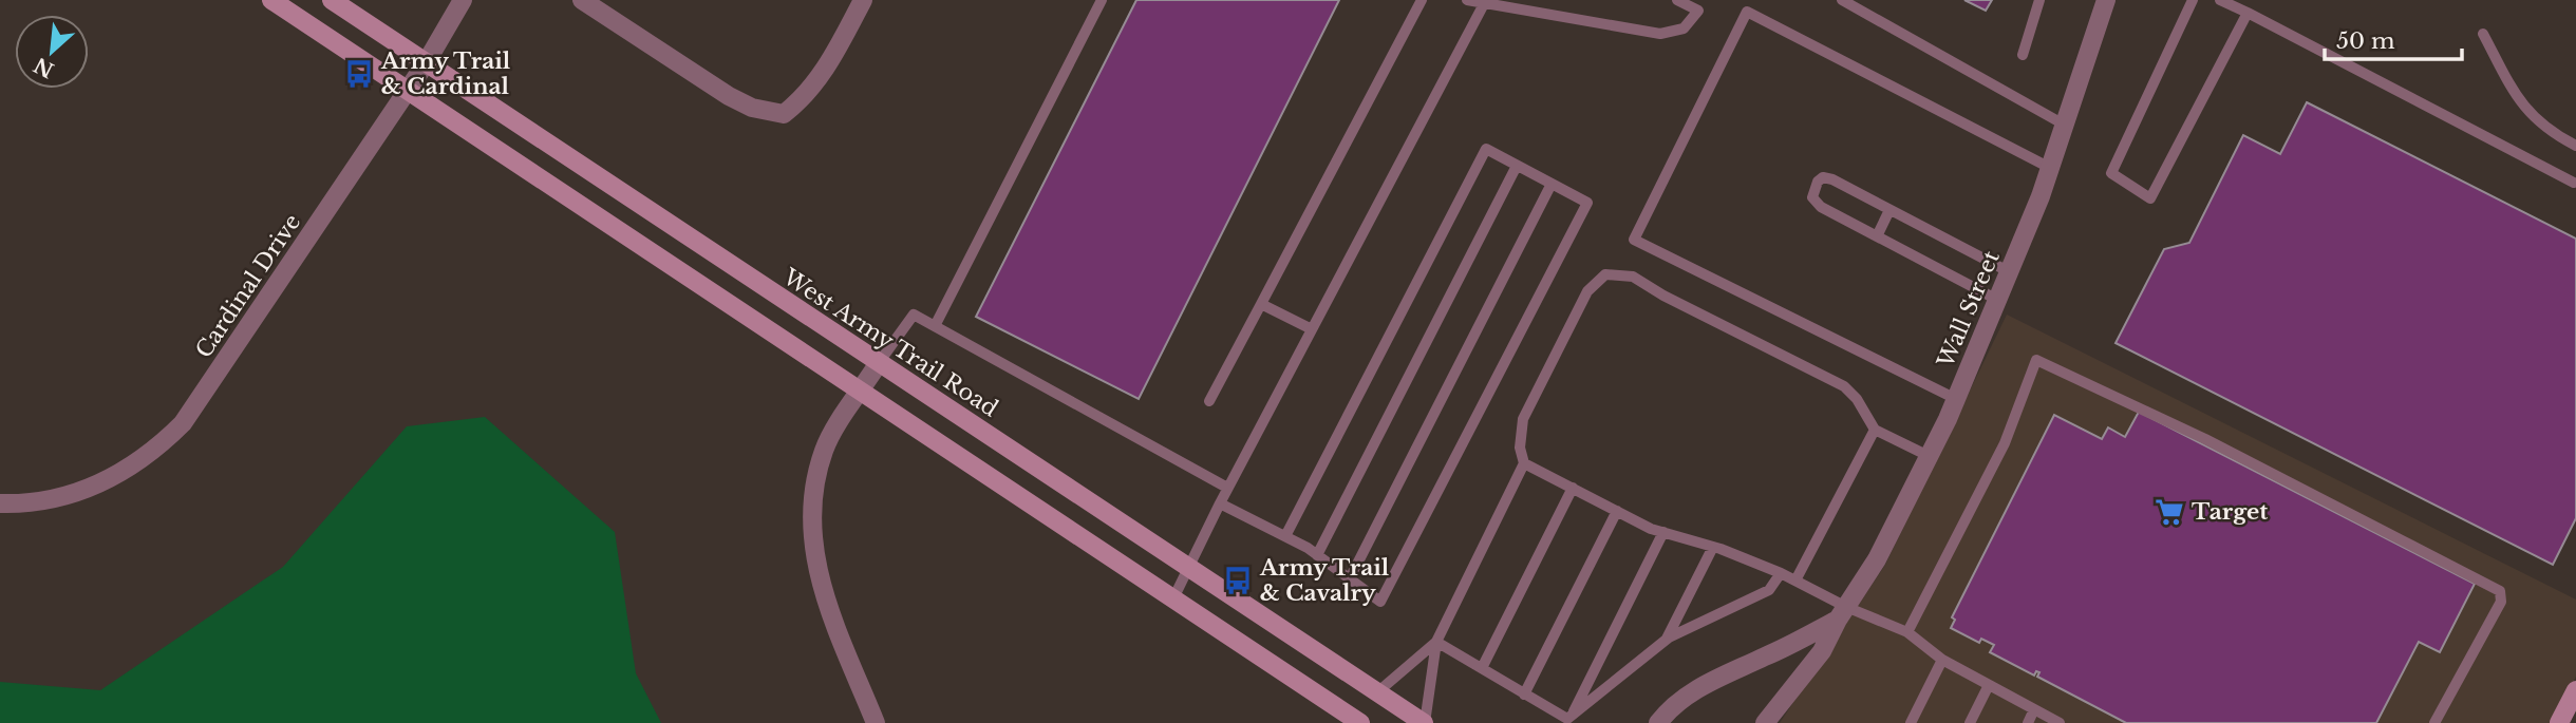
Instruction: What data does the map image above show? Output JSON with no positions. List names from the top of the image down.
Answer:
{
  "streets": {
    "main road": ["West Army Trail Road"],
    "street": ["Cardinal Drive", "Wall Street"]
  },
  "crossings": [
    ["Cardinal Drive", "West Army Trail Road"]
  ],
  "places": {
    "bus stop": ["Army Trail & Cardinal", "Army Trail & Cavalry"],
    "supermarket": ["Target"]
  },
  "scale_bar": "50 m",
  "north": "bottom left"
}
